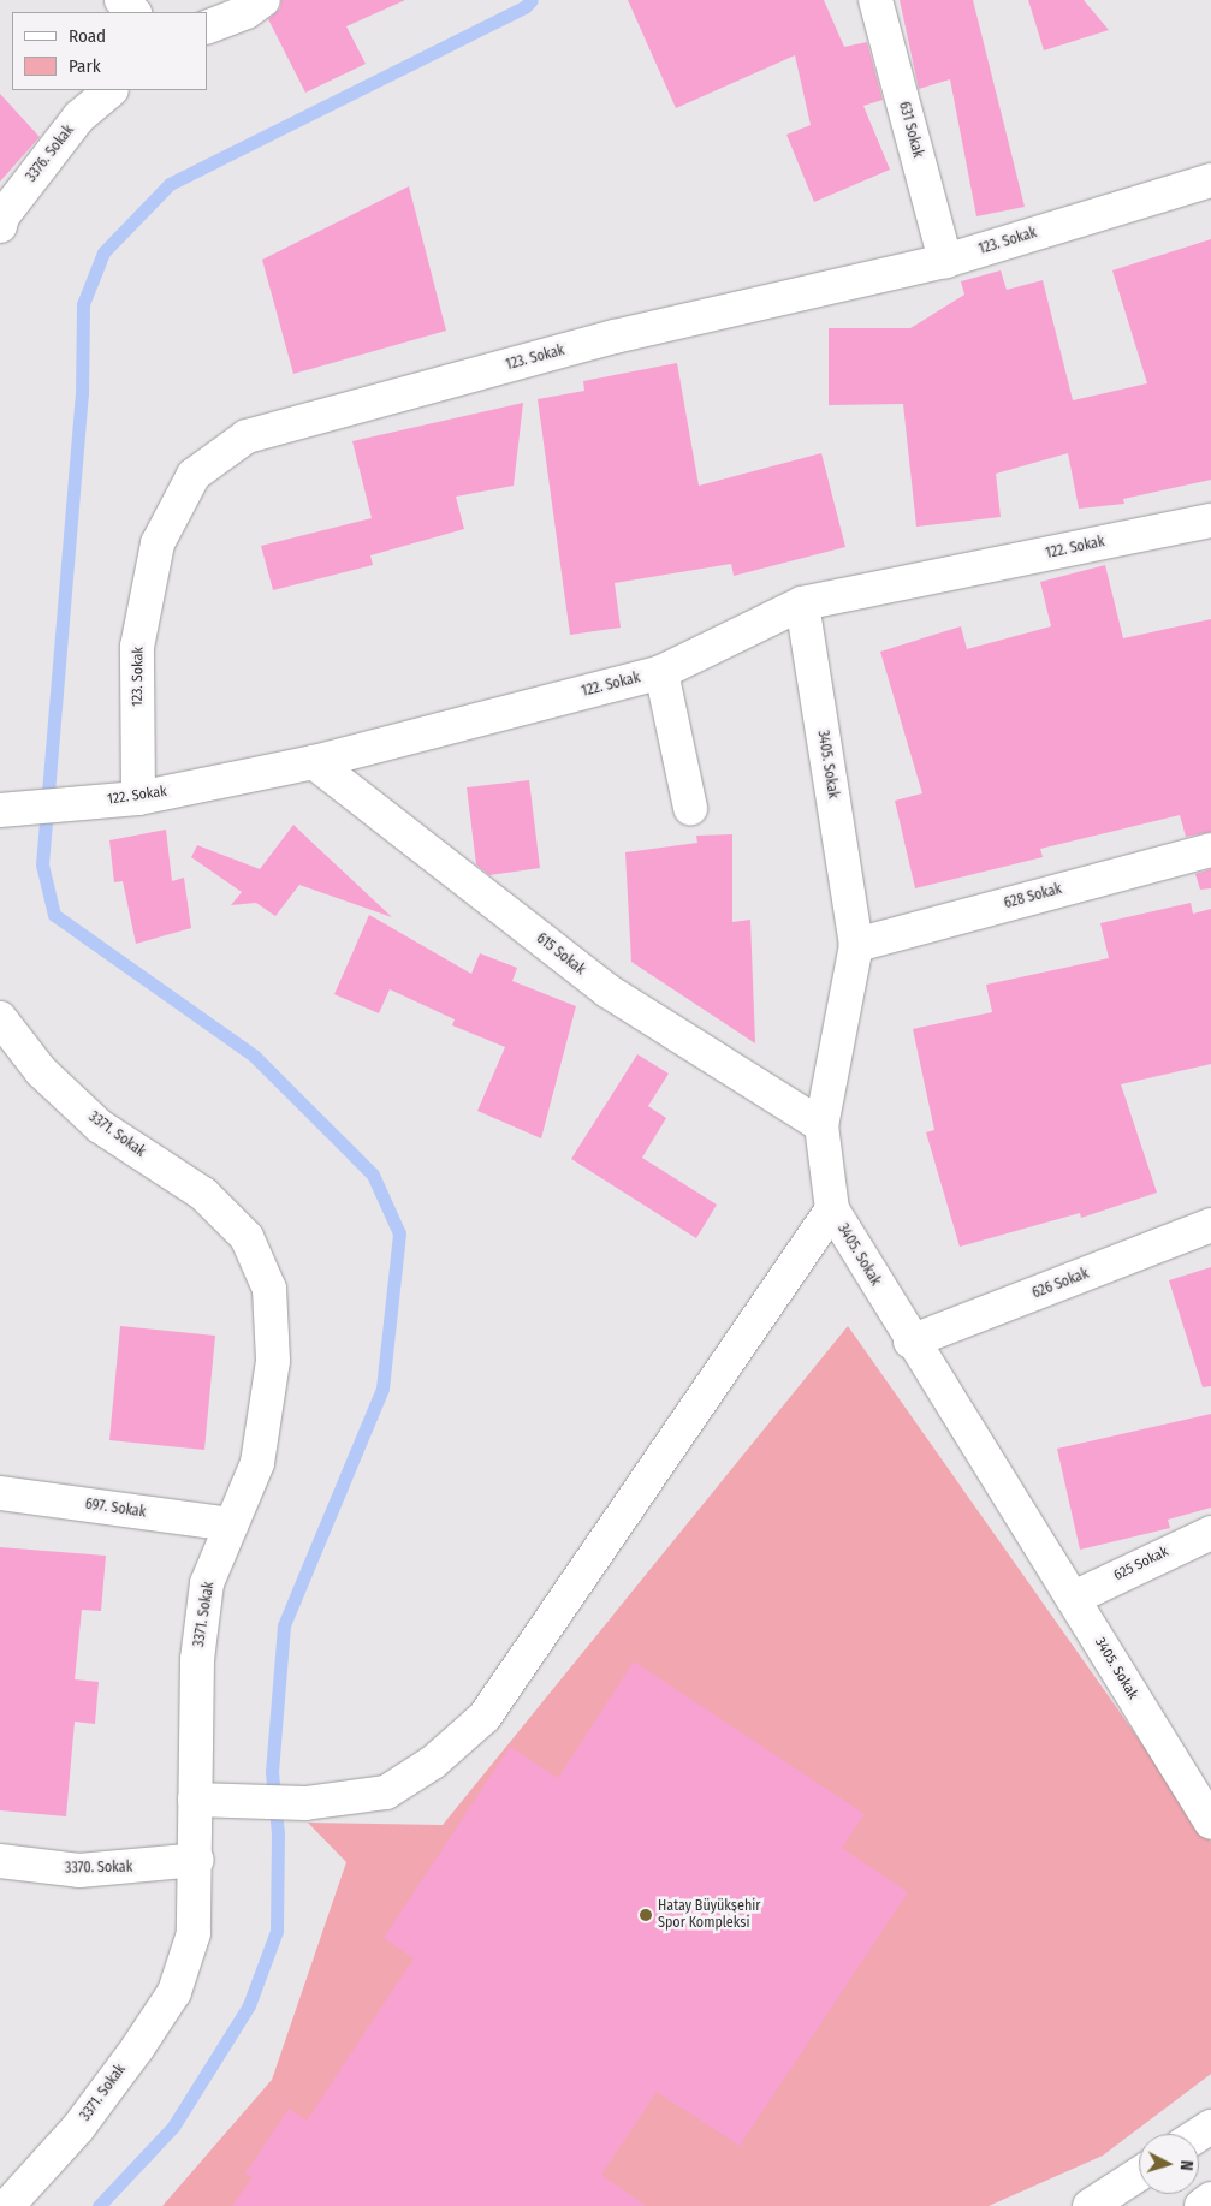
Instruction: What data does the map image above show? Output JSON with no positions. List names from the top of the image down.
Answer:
{
  "streets": {
    "street": [
      "631 Sokak",
      "3376. Sokak",
      "123. Sokak",
      "122. Sokak",
      "3405. Sokak",
      "628 Sokak",
      "615 Sokak",
      "3371. Sokak",
      "626 Sokak",
      "697. Sokak",
      "625 Sokak",
      "3370. Sokak"
    ]
  },
  "crossings": [
    ["631 Sokak", "123. Sokak"],
    ["123. Sokak", "122. Sokak"],
    ["122. Sokak", "3405. Sokak"],
    ["122. Sokak", "615 Sokak"],
    ["3405. Sokak", "628 Sokak"],
    ["3405. Sokak", "615 Sokak"],
    ["3405. Sokak", "626 Sokak"],
    ["3405. Sokak", "625 Sokak"],
    ["3371. Sokak", "697. Sokak"],
    ["3371. Sokak", "3370. Sokak"]
  ],
  "places": ["Hatay Büyükşehir Spor Kompleksi"],
  "legend": ["Road", "Park"],
  "north": "right"
}
